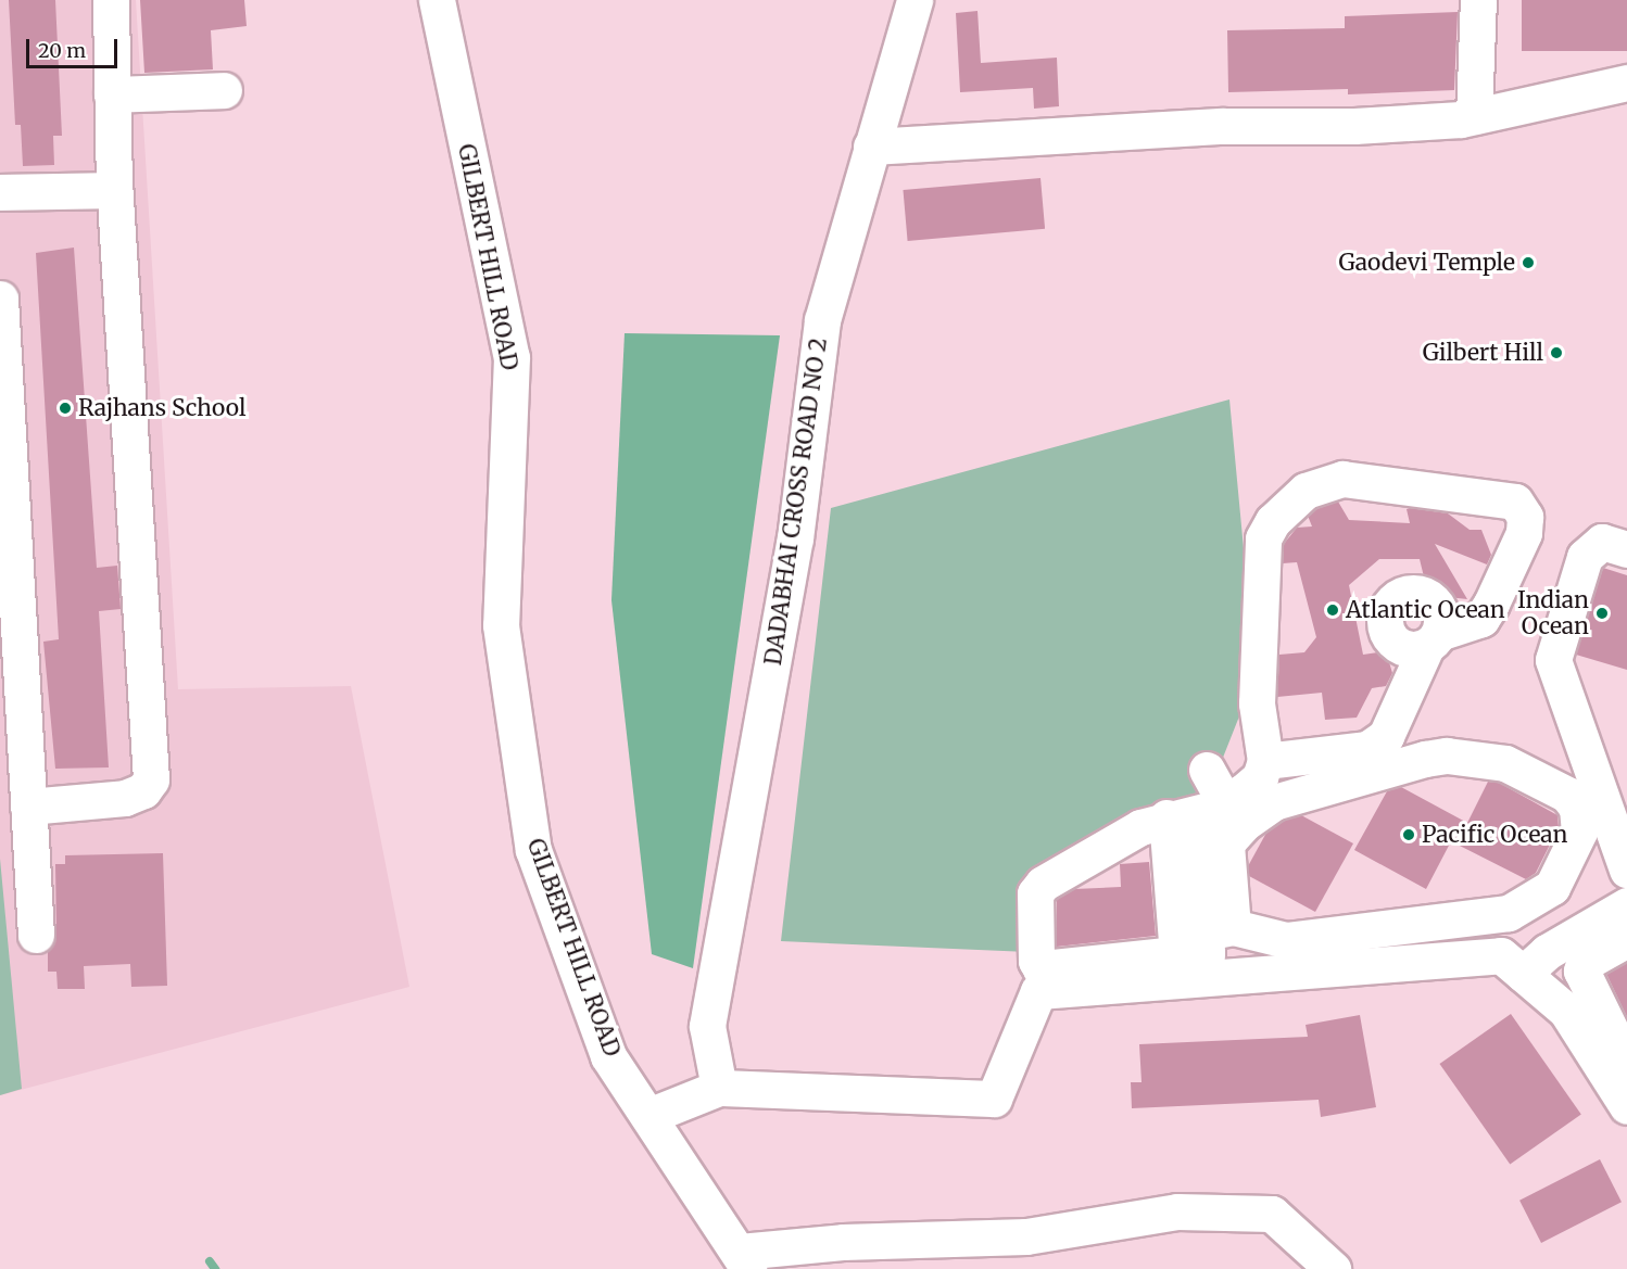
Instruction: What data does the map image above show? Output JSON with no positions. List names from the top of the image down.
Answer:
{
  "streets": {
    "street": ["GILBERT HILL ROAD", "DADABHAI CROSS ROAD NO 2"]
  },
  "places": [
    "Gaodevi Temple",
    "Gilbert Hill",
    "Rajhans School",
    "Atlantic Ocean",
    "Indian Ocean",
    "Pacific Ocean"
  ],
  "scale_bar": "20 m"
}
